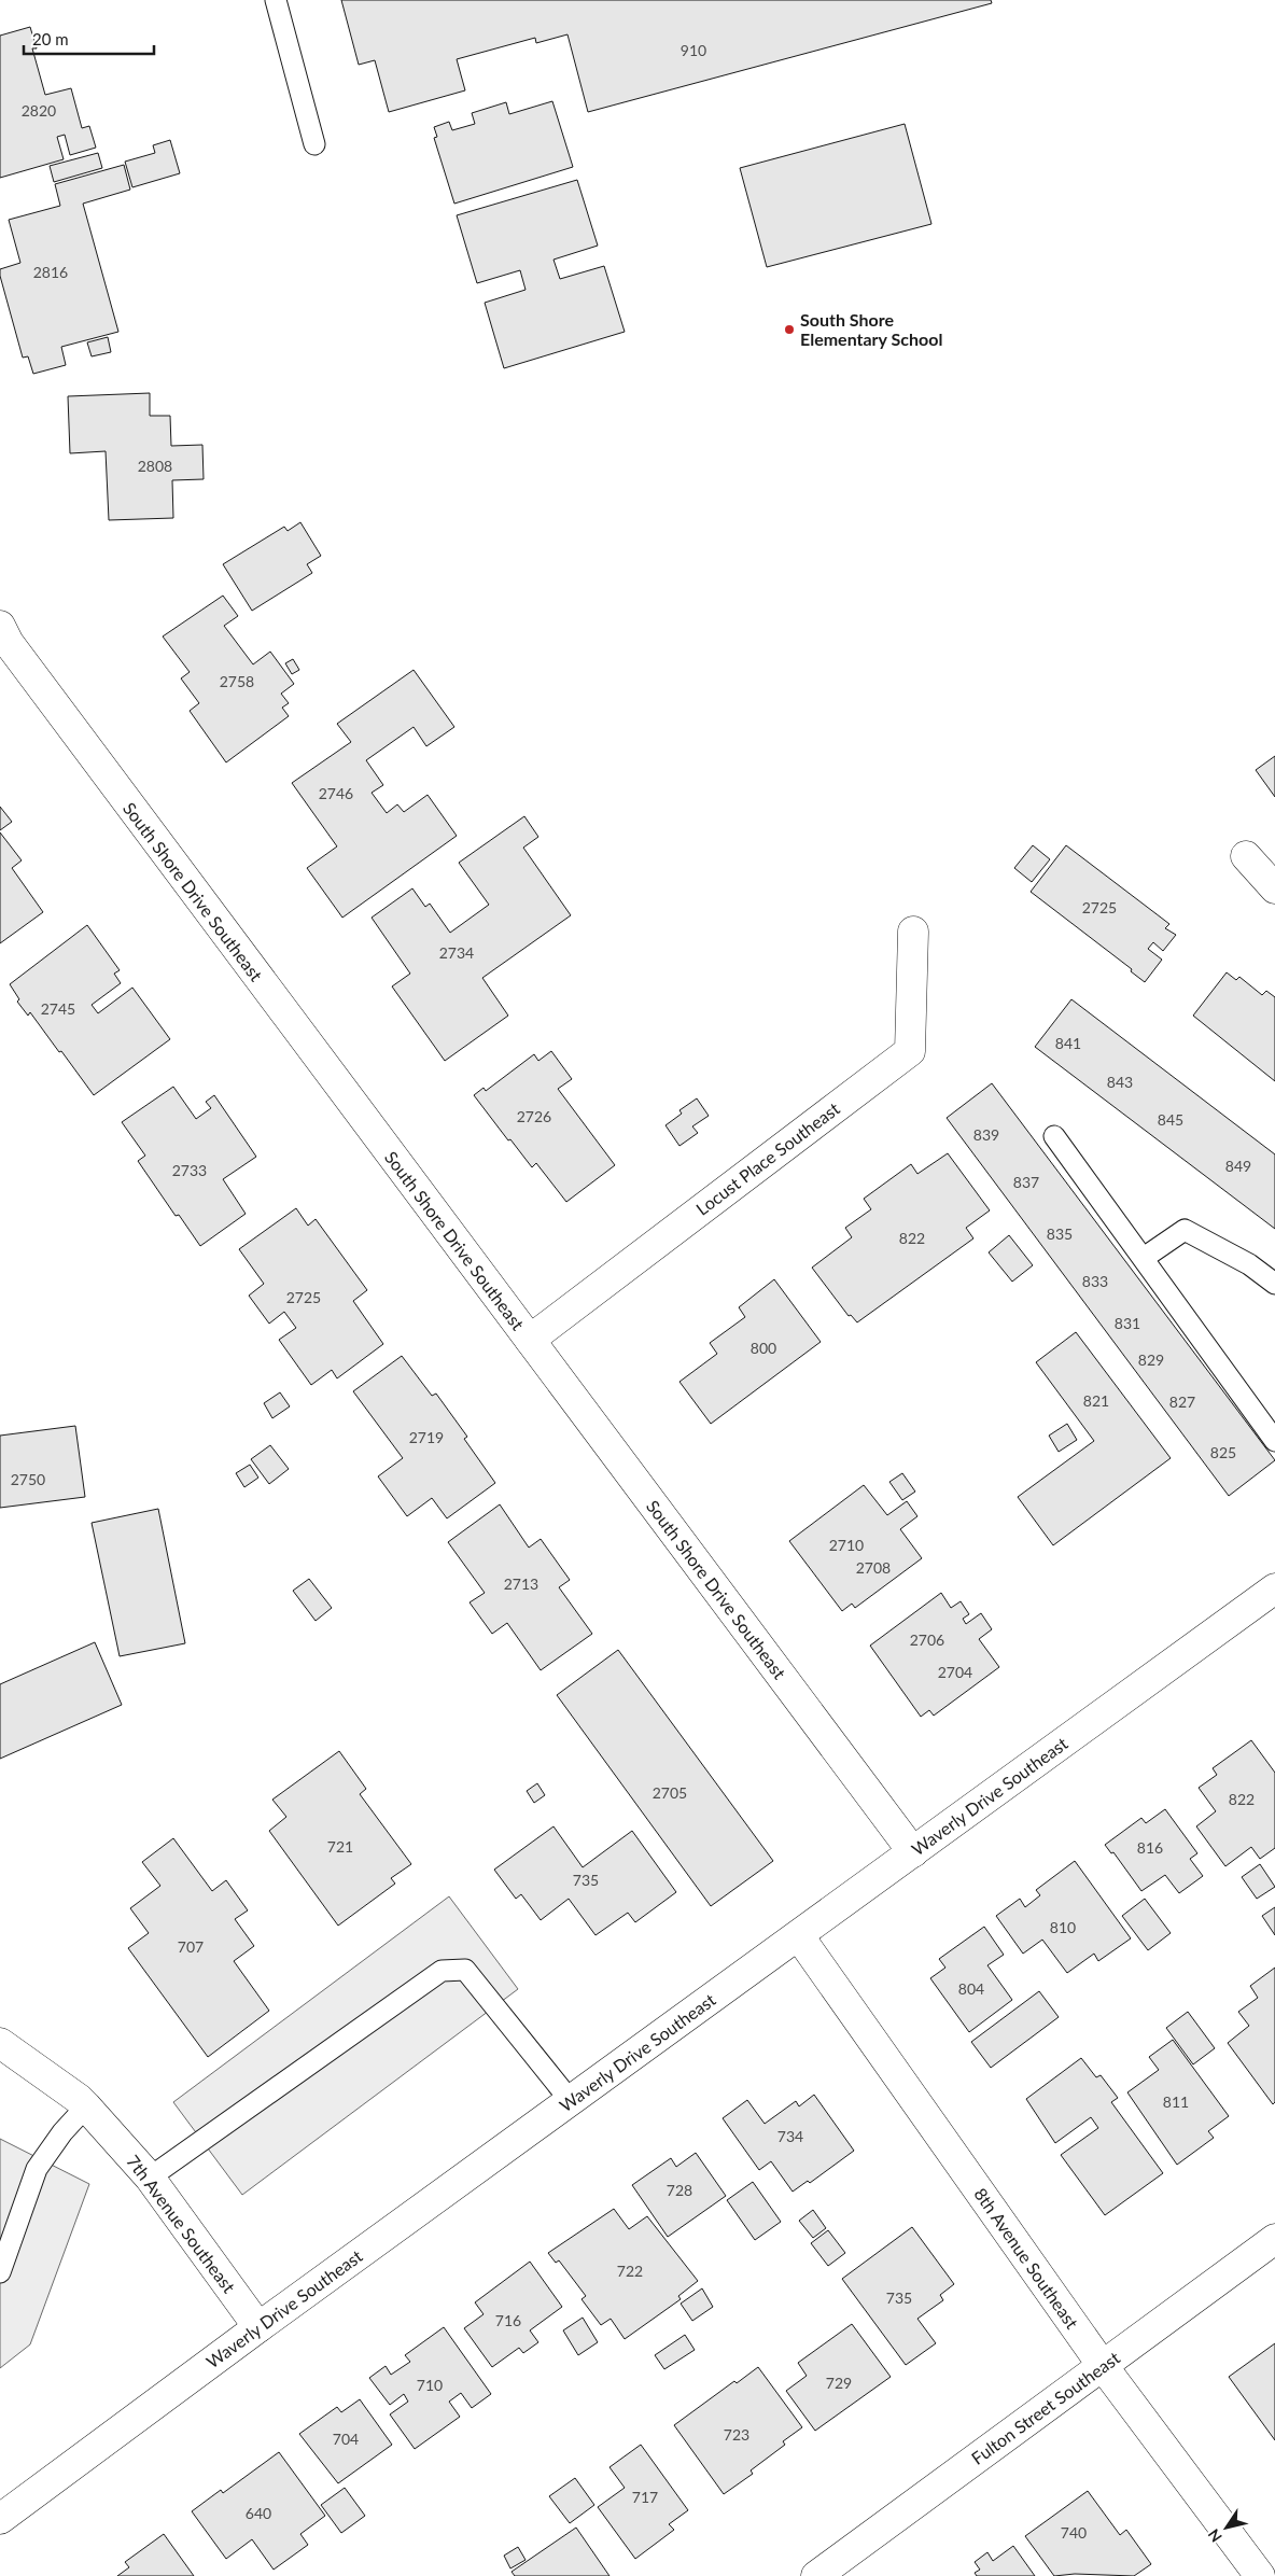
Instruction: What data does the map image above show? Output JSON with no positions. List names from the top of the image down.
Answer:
{
  "streets": {
    "street": [
      "South Shore Drive Southeast",
      "Locust Place Southeast",
      "Waverly Drive Southeast",
      "7th Avenue Southeast",
      "8th Avenue Southeast",
      "Fulton Street Southeast"
    ]
  },
  "crossings": [
    ["South Shore Drive Southeast", "Locust Place Southeast"],
    ["South Shore Drive Southeast", "Waverly Drive Southeast"],
    ["Waverly Drive Southeast", "7th Avenue Southeast"],
    ["Waverly Drive Southeast", "8th Avenue Southeast"],
    ["8th Avenue Southeast", "Fulton Street Southeast"]
  ],
  "places": ["South Shore Elementary School"],
  "house_numbers": [
    "910",
    "2820",
    "2816",
    "2808",
    "2758",
    "2746",
    "2725",
    "2734",
    "2745",
    "841",
    "843",
    "2726",
    "845",
    "839",
    "849",
    "2733",
    "837",
    "835",
    "822",
    "833",
    "2725",
    "831",
    "800",
    "829",
    "821",
    "827",
    "2719",
    "825",
    "2750",
    "2710",
    "2708",
    "2713",
    "2706",
    "2704",
    "2705",
    "822",
    "721",
    "816",
    "735",
    "810",
    "707",
    "804",
    "811",
    "734",
    "728",
    "722",
    "735",
    "716",
    "729",
    "710",
    "723",
    "704",
    "717",
    "640",
    "740"
  ],
  "scale_bar": "20 m",
  "north": "bottom left"
}
